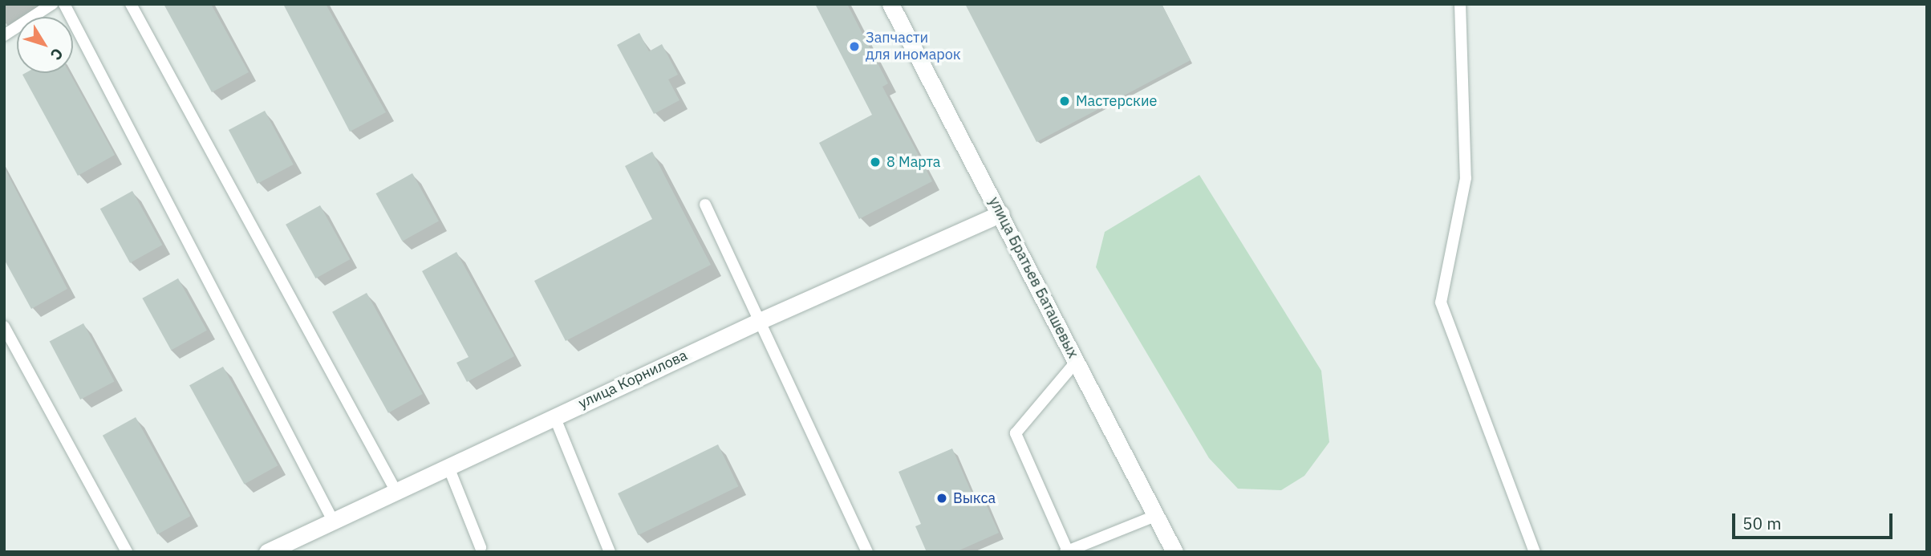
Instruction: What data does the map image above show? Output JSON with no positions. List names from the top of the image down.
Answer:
{
  "streets": {
    "street": ["улица Братьев Баташевых", "улица Корнилова"]
  },
  "crossings": [
    ["улица Братьев Баташевых", "улица Корнилова"]
  ],
  "places": [
    "Запчасти для иномарок",
    "Мастерские",
    "8 Марта",
    "Выкса"
  ],
  "scale_bar": "50 m",
  "north": "bottom right"
}
